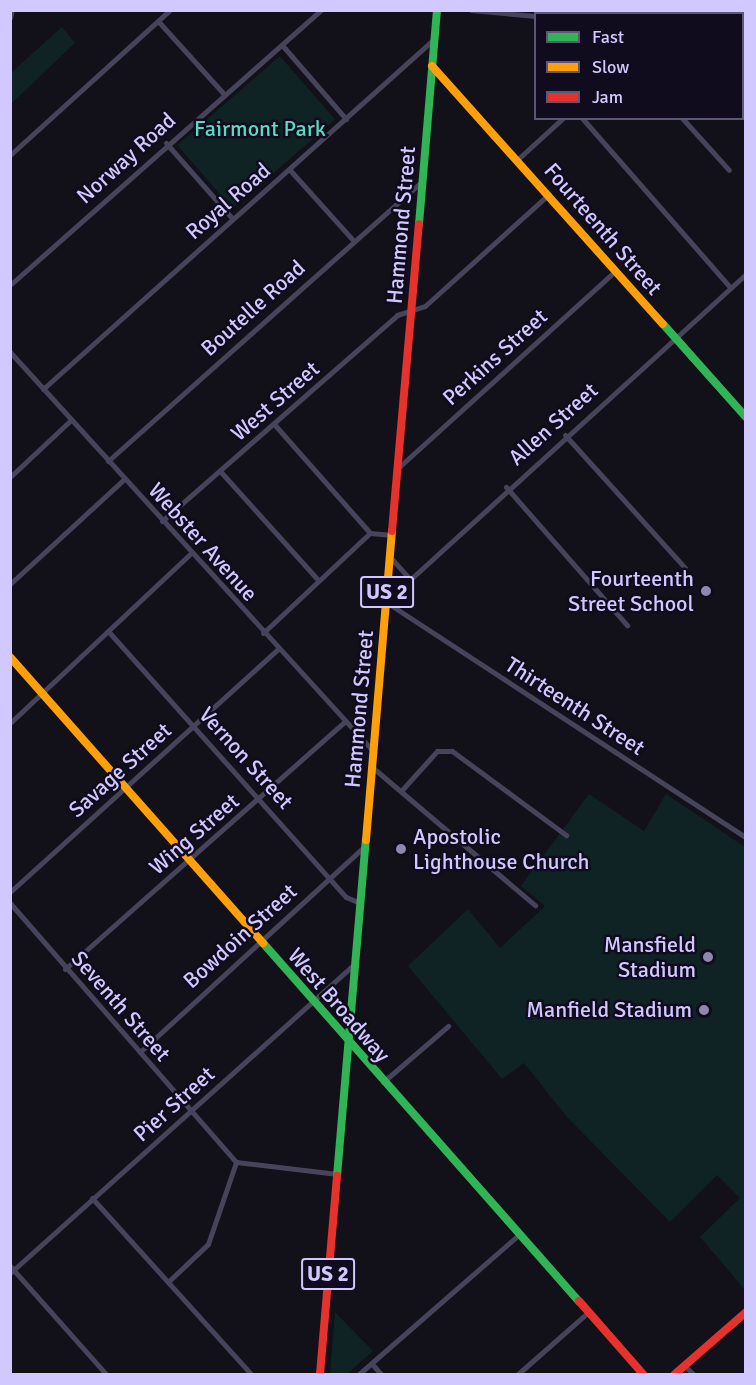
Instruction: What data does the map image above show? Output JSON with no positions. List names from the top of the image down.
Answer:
{
  "streets": {
    "main road": [
      "Hammond Street",
      "Fourteenth Street",
      "US 2",
      "West Broadway"
    ],
    "street": [
      "Norway Road",
      "Royal Road",
      "Boutelle Road",
      "Perkins Street",
      "West Street",
      "Allen Street",
      "Webster Avenue",
      "Thirteenth Street",
      "Vernon Street",
      "Savage Street",
      "Wing Street",
      "Bowdoin Street",
      "Seventh Street",
      "Pier Street"
    ]
  },
  "crossings": [
    ["Royal Road", "Hammond Street"],
    ["Royal Road", "Webster Avenue"],
    ["Hammond Street", "Fourteenth Street"],
    ["Hammond Street", "Boutelle Road"],
    ["Hammond Street", "Perkins Street"],
    ["Hammond Street", "West Street"],
    ["Hammond Street", "Allen Street"],
    ["Hammond Street", "Webster Avenue"],
    ["Hammond Street", "Thirteenth Street"],
    ["Hammond Street", "Vernon Street"],
    ["Hammond Street", "Bowdoin Street"],
    ["Hammond Street", "West Broadway"],
    ["Hammond Street", "Pier Street"],
    ["Fourteenth Street", "Perkins Street"],
    ["Fourteenth Street", "West Street"],
    ["Fourteenth Street", "Allen Street"],
    ["Boutelle Road", "Webster Avenue"],
    ["West Street", "Webster Avenue"],
    ["Allen Street", "Thirteenth Street"],
    ["Webster Avenue", "Savage Street"],
    ["Webster Avenue", "Wing Street"],
    ["Vernon Street", "Savage Street"],
    ["Vernon Street", "Wing Street"],
    ["Vernon Street", "Bowdoin Street"],
    ["Savage Street", "West Broadway"],
    ["Wing Street", "West Broadway"],
    ["Wing Street", "Seventh Street"],
    ["Bowdoin Street", "West Broadway"],
    ["Bowdoin Street", "Seventh Street"],
    ["West Broadway", "Pier Street"],
    ["Seventh Street", "Pier Street"]
  ],
  "parks": ["Fairmont Park"],
  "places": [
    "Fourteenth Street School",
    "Apostolic Lighthouse Church",
    "Mansfield Stadium",
    "Manfield Stadium"
  ],
  "legend": ["Fast", "Slow", "Jam"]
}
